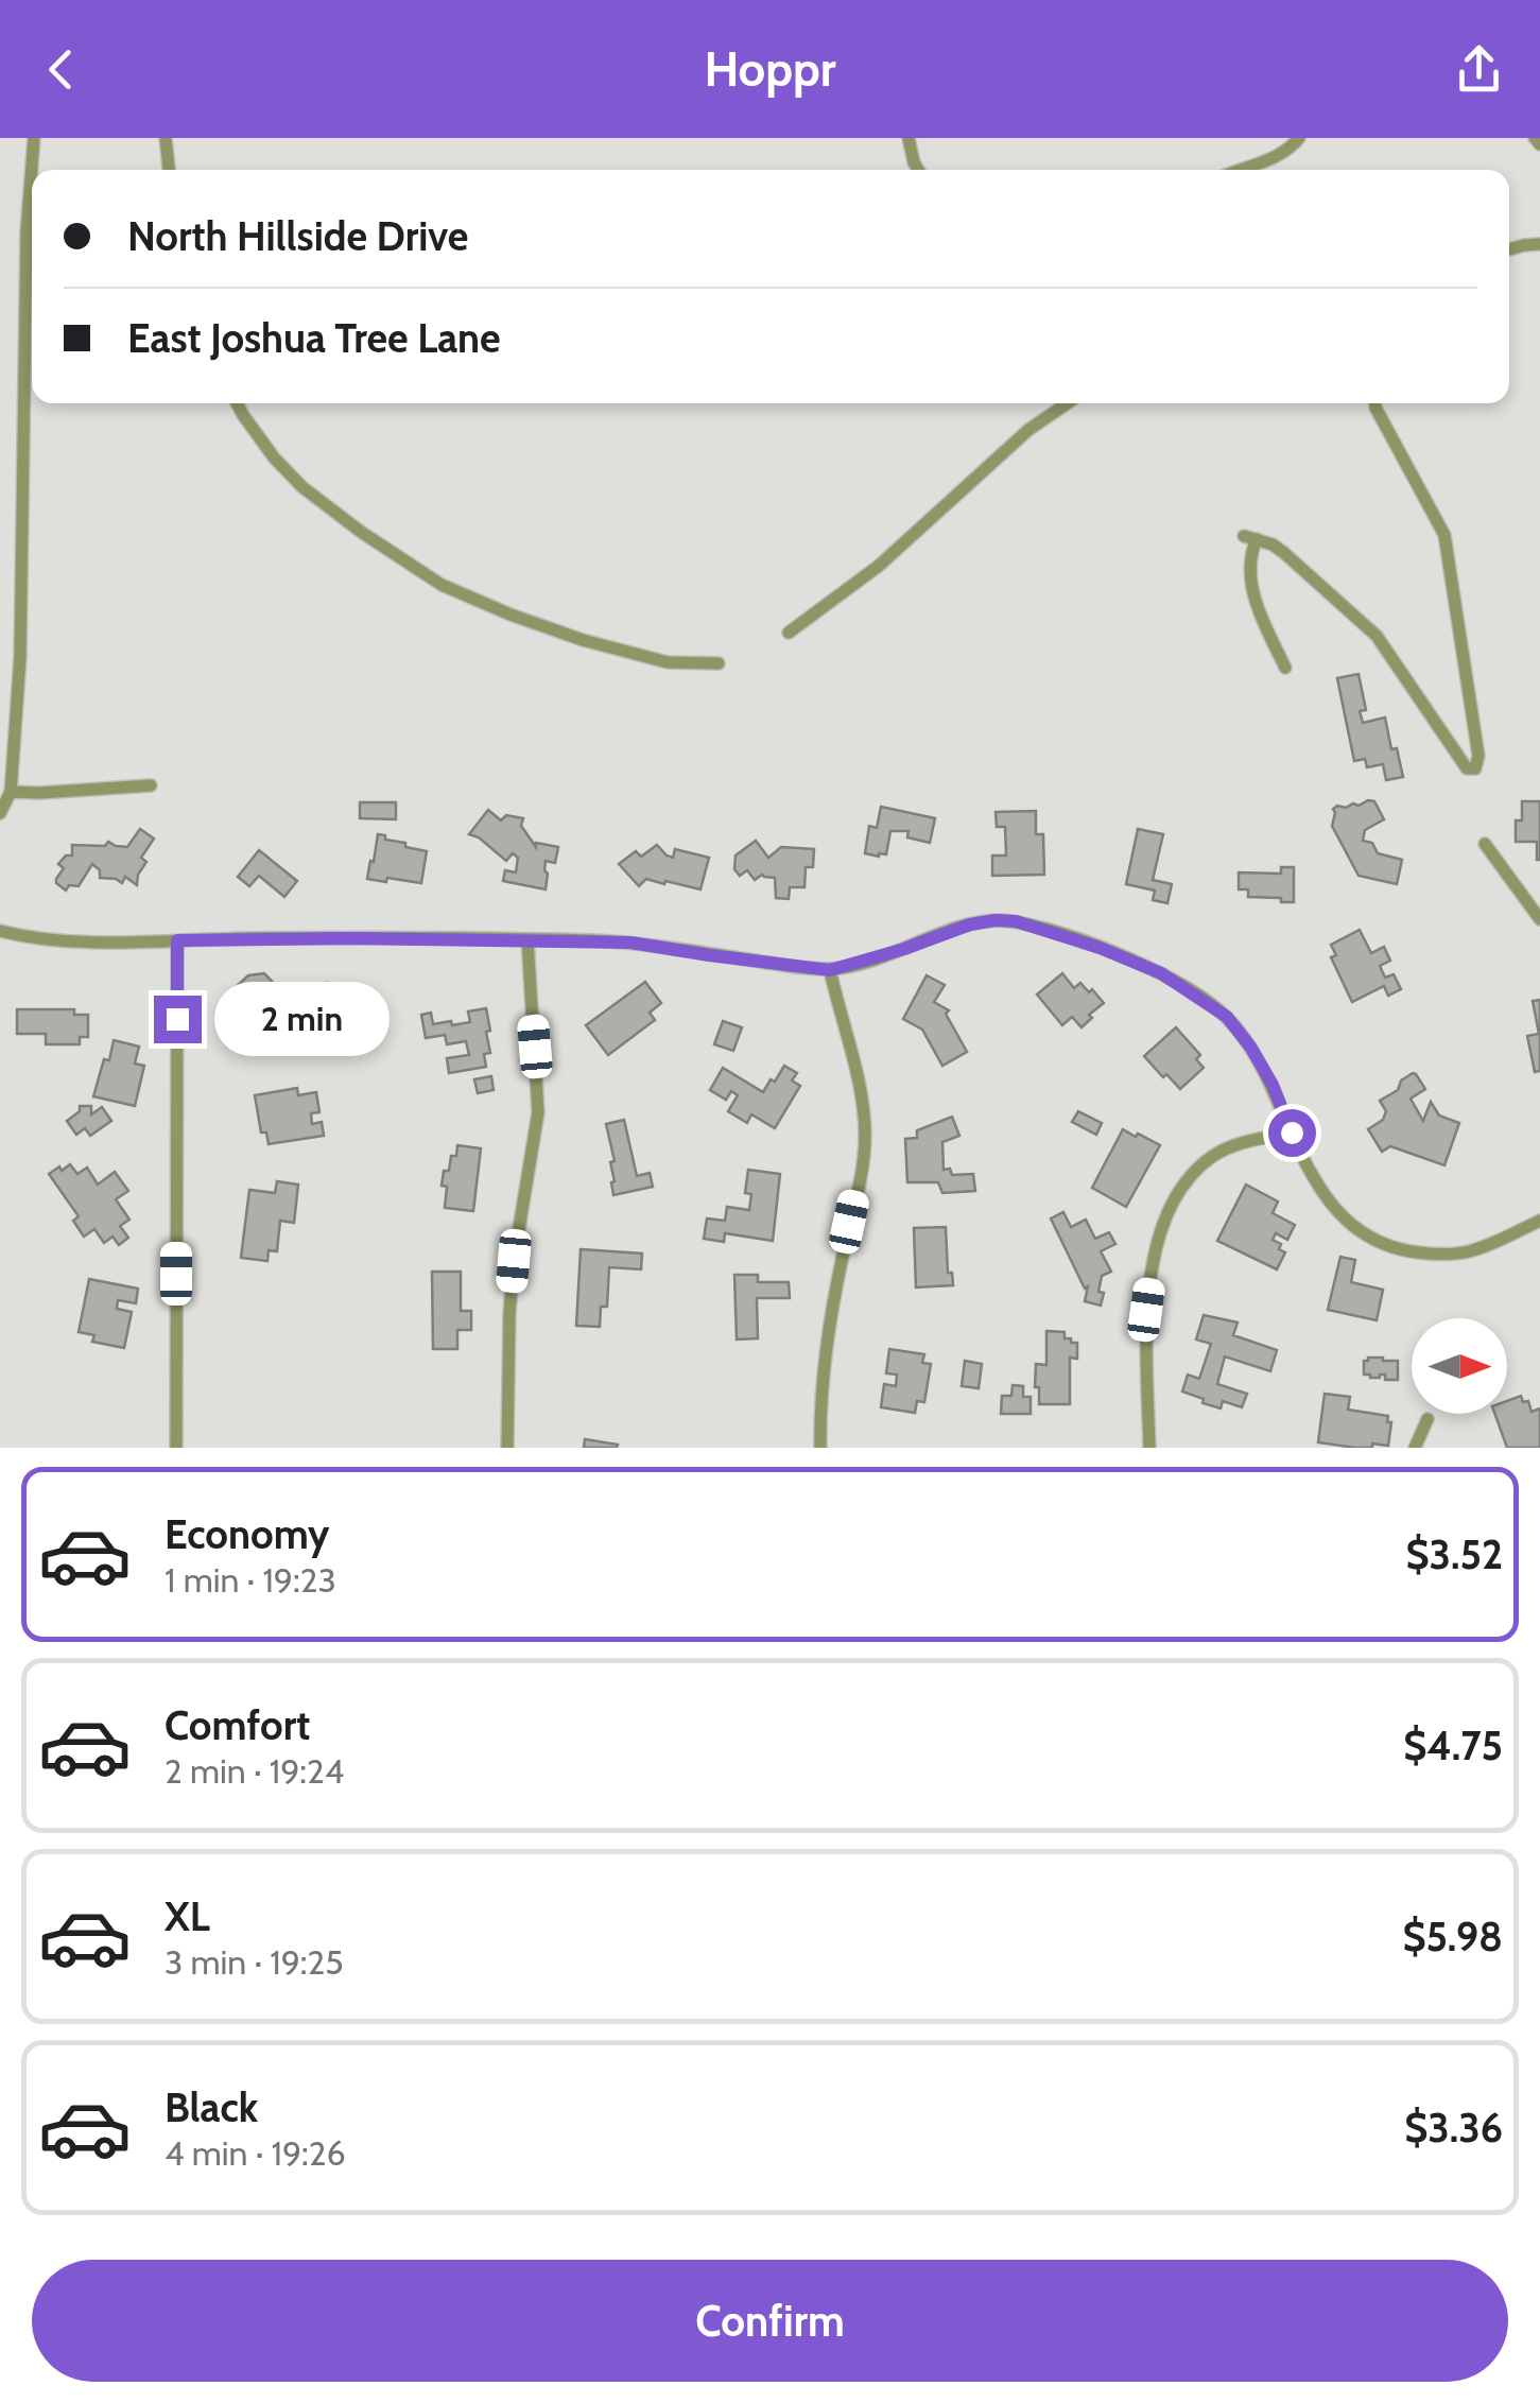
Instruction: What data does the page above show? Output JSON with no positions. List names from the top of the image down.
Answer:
{
  "north": "right",
  "page": {
    "header": "Hoppr",
    "banner": ["North Hillside Drive", "East Joshua Tree Lane"],
    "bubble": "2 min",
    "list": [
      {
        "name": "Economy",
        "note": "1 min · 19:23",
        "value": "$3.52"
      },
      {
        "name": "Comfort",
        "note": "2 min · 19:24",
        "value": "$4.75"
      },
      {
        "name": "XL",
        "note": "3 min · 19:25",
        "value": "$5.98"
      },
      {
        "name": "Black",
        "note": "4 min · 19:26",
        "value": "$3.36"
      }
    ],
    "buttons": "Confirm"
  }
}
